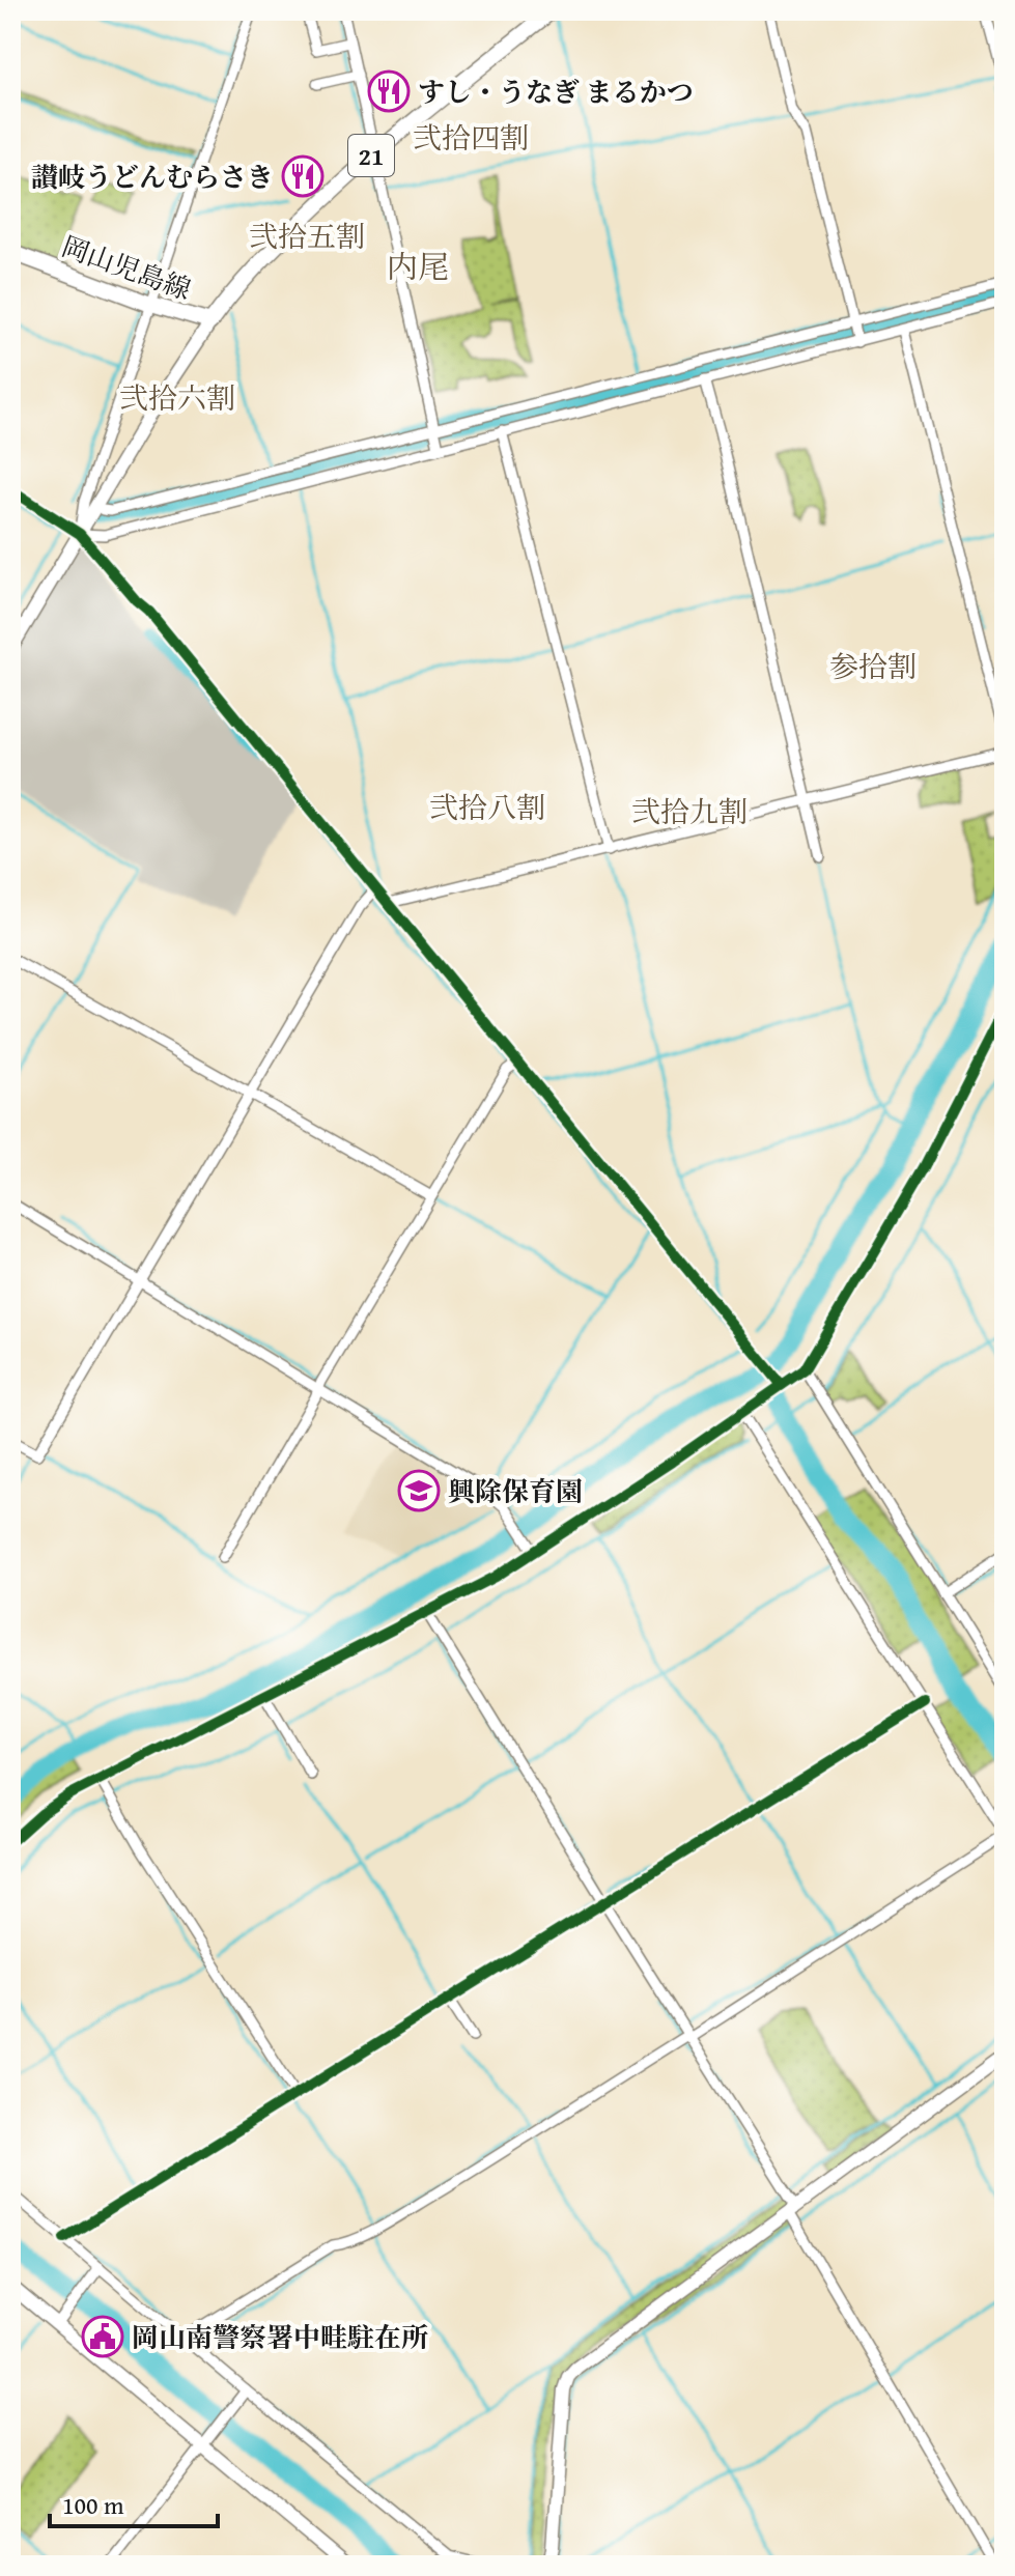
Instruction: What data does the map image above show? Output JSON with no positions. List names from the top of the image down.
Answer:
{
  "streets": {
    "main road": ["21", "岡山児島線"]
  },
  "districts": [
    "弐拾四割",
    "弐拾五割",
    "内尾",
    "弐拾六割",
    "参拾割",
    "弐拾八割",
    "弐拾九割"
  ],
  "places": {
    "restaurant": ["すし・うなぎ まるかつ", "讃岐うどんむらさき"],
    "school or university": ["興除保育園"],
    "public building": ["岡山南警察署中畦駐在所"]
  },
  "scale_bar": "100 m"
}
